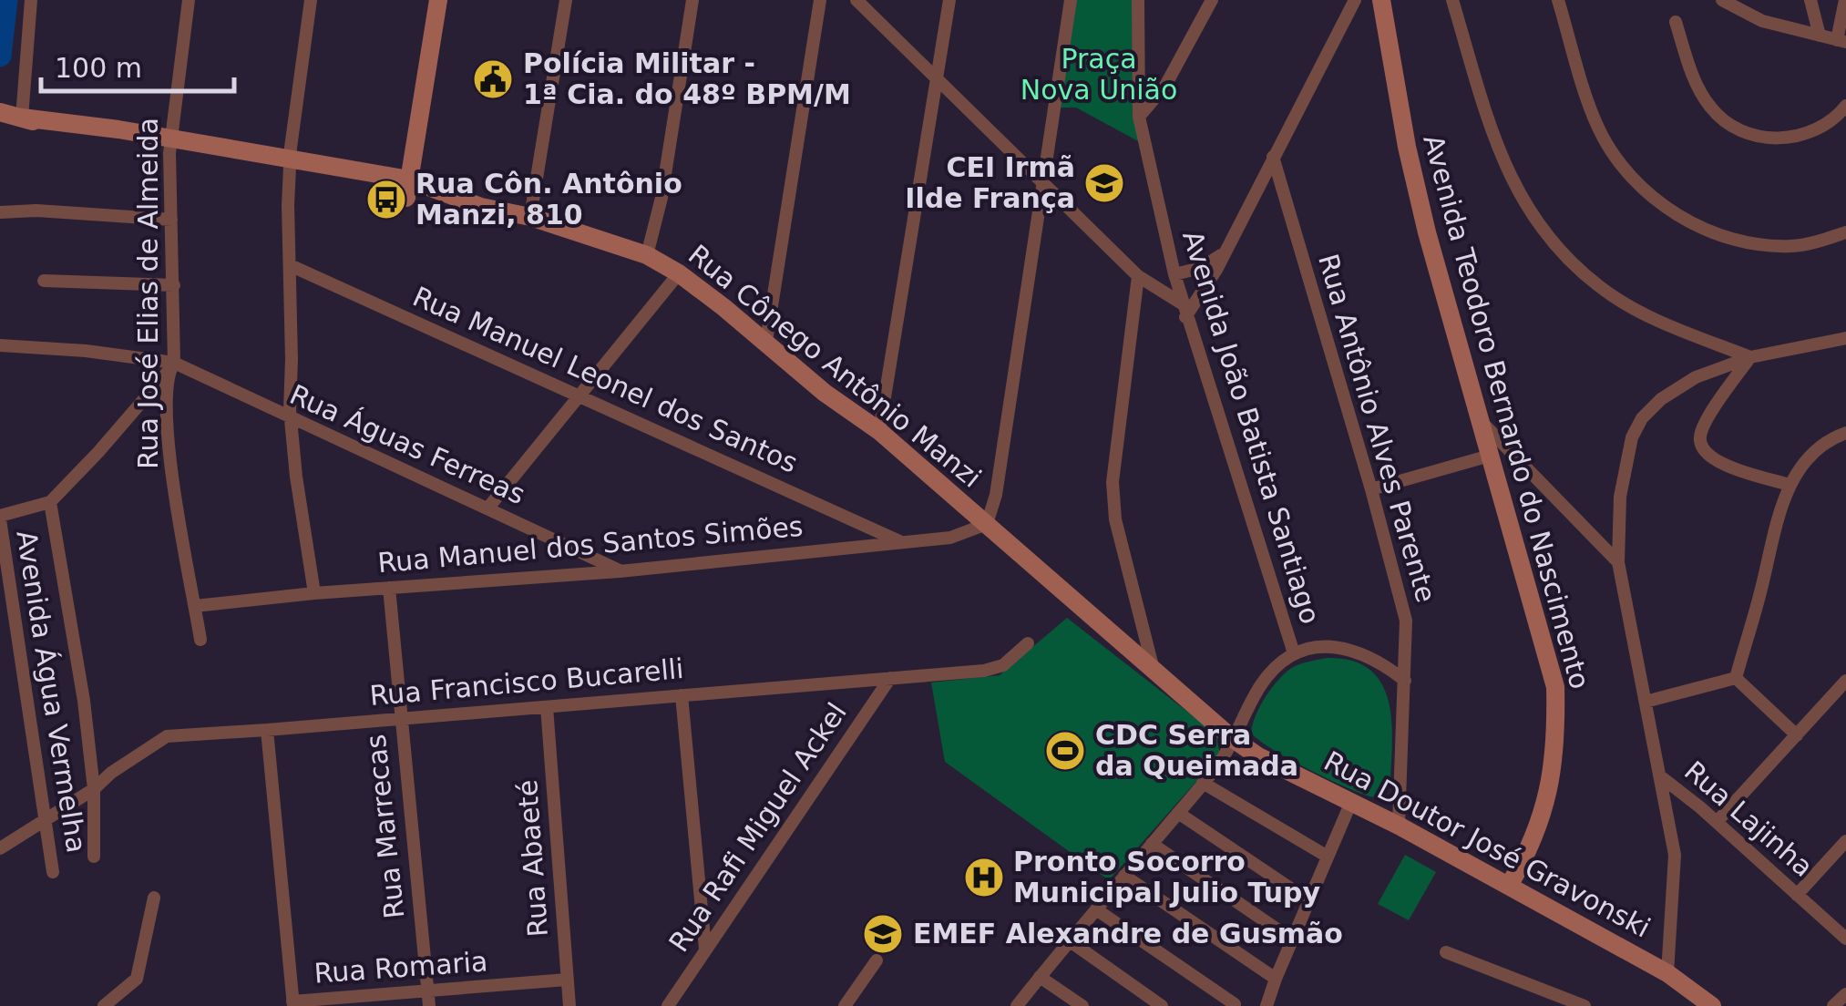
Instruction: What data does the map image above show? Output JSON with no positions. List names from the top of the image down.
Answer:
{
  "streets": {
    "street": [
      "Rua José Elias de Almeida",
      "Rua Cônego Antônio Manzi",
      "Rua Manuel Leonel dos Santos",
      "Avenida Teodoro Bernardo do Nascimento",
      "Avenida João Batista Santiago",
      "Rua Antônio Alves Parente",
      "Rua Águas Ferreas",
      "Rua Manuel dos Santos Simões",
      "Rua Francisco Bucarelli",
      "Avenida Água Vermelha",
      "Rua Lajinha",
      "Rua Marrecas",
      "Rua Rafi Miguel Ackel",
      "Rua Doutor José Gravonski",
      "Rua Abaeté",
      "Rua Romaria"
    ]
  },
  "crossings": [
    ["Rua José Elias de Almeida", "Rua Cônego Antônio Manzi"],
    ["Rua José Elias de Almeida", "Rua Águas Ferreas"],
    ["Rua José Elias de Almeida", "Rua Manuel dos Santos Simões"],
    ["Rua Cônego Antônio Manzi", "Rua Manuel dos Santos Simões"],
    ["Rua Cônego Antônio Manzi", "Rua Doutor José Gravonski"],
    ["Rua Manuel Leonel dos Santos", "Rua Manuel dos Santos Simões"],
    ["Avenida Teodoro Bernardo do Nascimento", "Rua Doutor José Gravonski"],
    ["Rua Antônio Alves Parente", "Rua Doutor José Gravonski"],
    ["Rua Águas Ferreas", "Rua Manuel dos Santos Simões"],
    ["Rua Manuel dos Santos Simões", "Rua Marrecas"],
    ["Rua Francisco Bucarelli", "Avenida Água Vermelha"],
    ["Rua Francisco Bucarelli", "Rua Marrecas"],
    ["Rua Francisco Bucarelli", "Rua Rafi Miguel Ackel"],
    ["Rua Francisco Bucarelli", "Rua Abaeté"],
    ["Rua Marrecas", "Rua Romaria"],
    ["Rua Abaeté", "Rua Romaria"]
  ],
  "parks": ["Praça Nova União"],
  "places": {
    "public building": ["Polícia Militar - 1ª Cia. do 48º BPM/M"],
    "school or university": ["CEI Irmã Ilde França", "EMEF Alexandre de Gusmão"],
    "bus stop": ["Rua Côn. Antônio Manzi, 810"],
    "sports": ["CDC Serra da Queimada"],
    "hospital": ["Pronto Socorro Municipal Julio Tupy"]
  },
  "scale_bar": "100 m"
}
